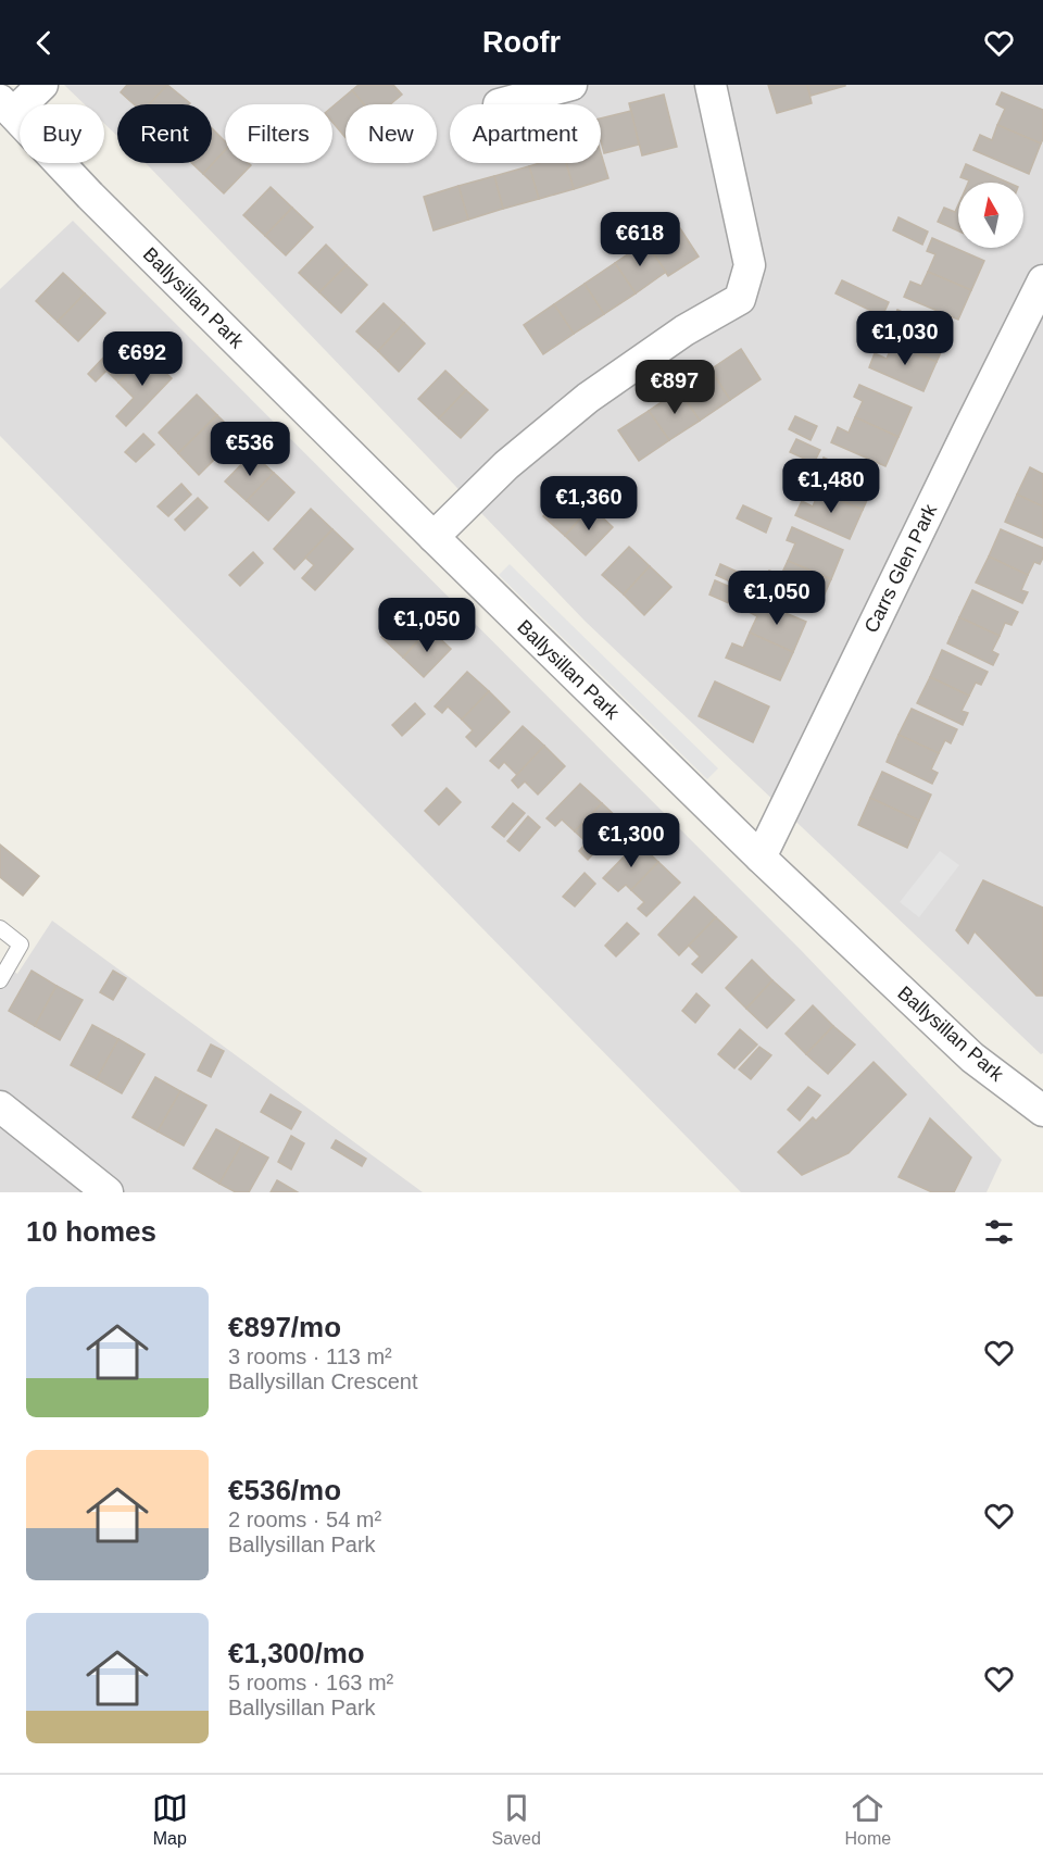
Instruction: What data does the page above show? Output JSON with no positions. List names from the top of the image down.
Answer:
{
  "streets": {
    "street": ["Ballysillan Park", "Carrs Glen Park"]
  },
  "crossings": [
    ["Ballysillan Park", "Carrs Glen Park"]
  ],
  "north": "top",
  "page": {
    "header": "Roofr",
    "chip": [
      "Buy",
      "Rent",
      "Filters",
      "New",
      "Apartment"
    ],
    "price": [
      "€618",
      "€1,030",
      "€692",
      "€897",
      "€536",
      "€1,480",
      "€1,360",
      "€1,050",
      "€1,050",
      "€1,300"
    ],
    "heading": "10 homes",
    "list": [
      {
        "name": "€897/mo",
        "note": "3 rooms · 113 m² · Ballysillan Crescent"
      },
      {
        "name": "€536/mo",
        "note": "2 rooms · 54 m² · Ballysillan Park"
      },
      {
        "name": "€1,300/mo",
        "note": "5 rooms · 163 m² · Ballysillan Park"
      }
    ],
    "tabs": ["Map", "Saved", "Home"]
  }
}
